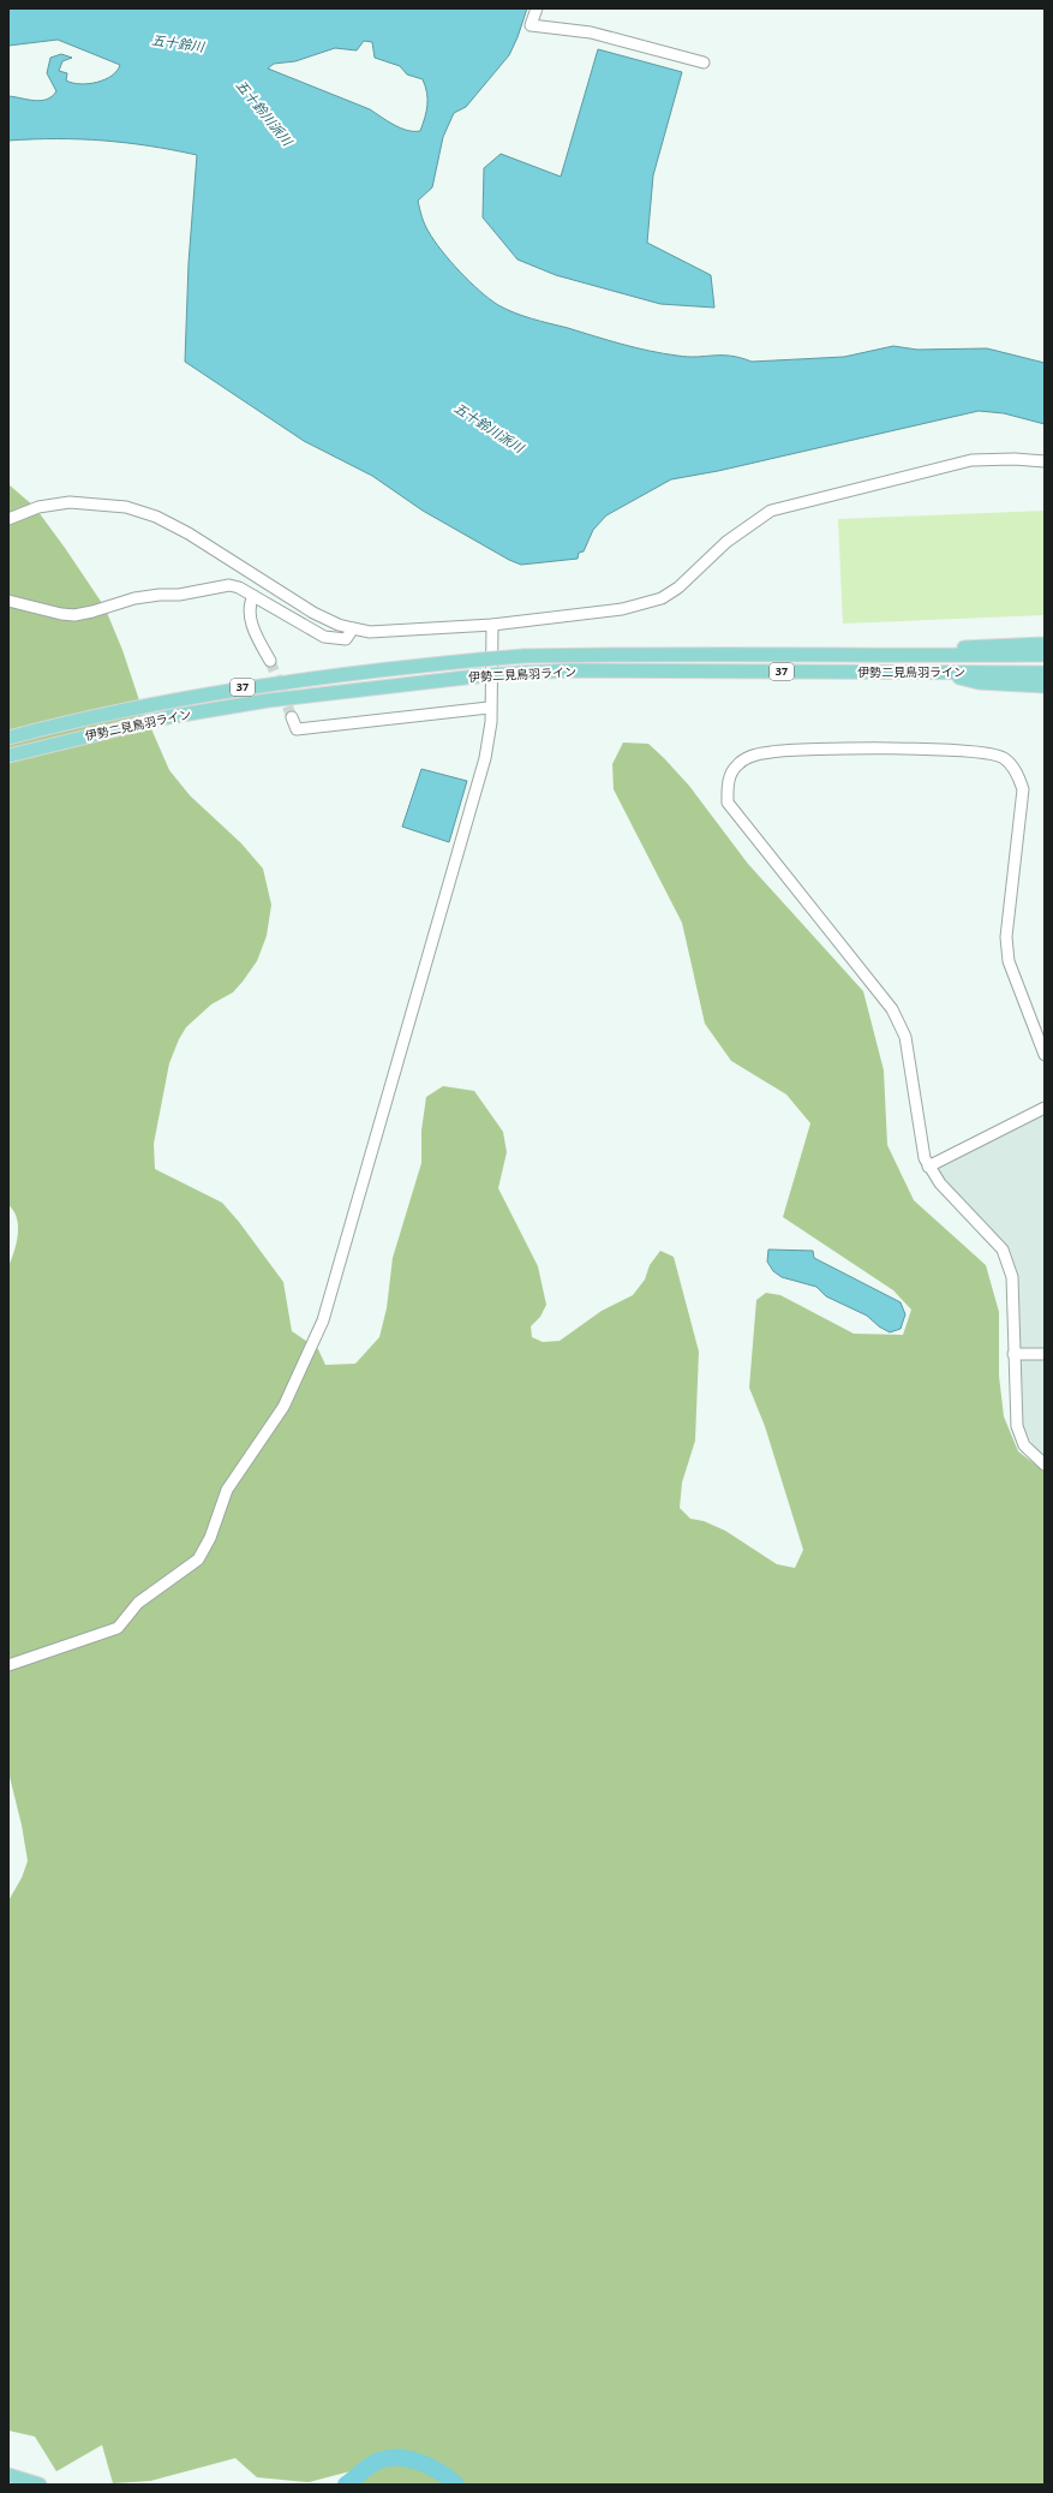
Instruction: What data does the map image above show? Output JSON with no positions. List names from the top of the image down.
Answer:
{
  "streets": {
    "main road": ["37", "伊勢二見鳥羽ライン"]
  },
  "water": ["五十鈴川", "五十鈴川派川"]
}
